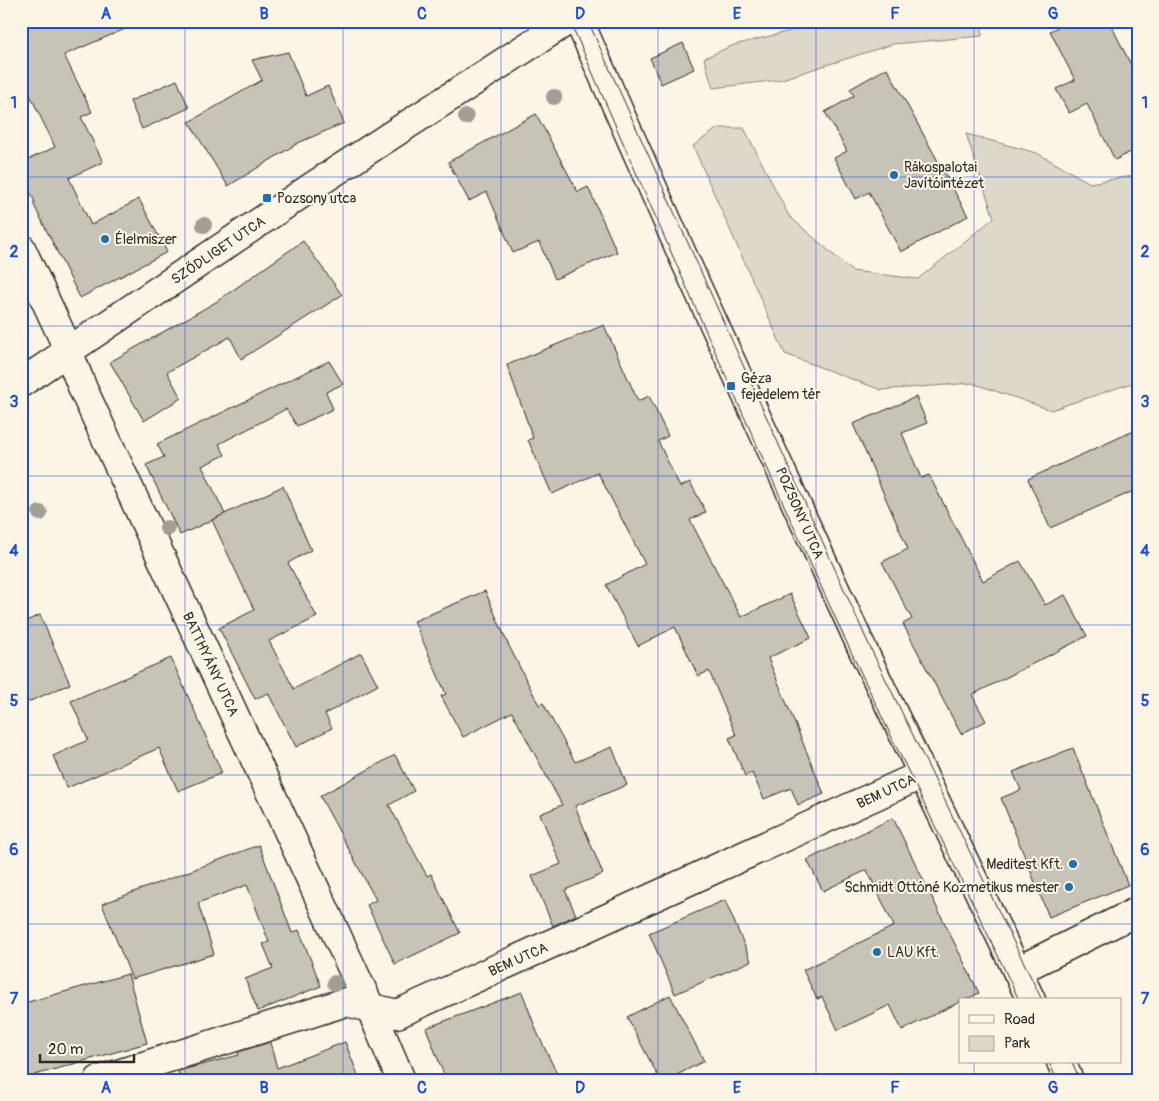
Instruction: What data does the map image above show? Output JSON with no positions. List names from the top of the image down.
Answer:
{
  "streets": {
    "street": [
      "SZŐDLIGET UTCA",
      "POZSONY UTCA",
      "BATTHYÁNY UTCA",
      "BEM UTCA"
    ]
  },
  "crossings": [
    ["SZŐDLIGET UTCA", "BATTHYÁNY UTCA"],
    ["POZSONY UTCA", "BEM UTCA"],
    ["BATTHYÁNY UTCA", "BEM UTCA"]
  ],
  "places": {
    "other": [
      "Rákospalotai Javítóintézet",
      "Élelmiszer",
      "Meditest Kft.",
      "Schmidt Ottóné Kozmetikus mester",
      "LAU Kft."
    ],
    "transit": ["Pozsony utca", "Géza fejedelem tér"]
  },
  "legend": ["Road", "Park"],
  "scale_bar": "20 m",
  "grid": {
    "columns": [
      "A",
      "B",
      "C",
      "D",
      "E",
      "F",
      "G"
    ],
    "rows": [
      "1",
      "2",
      "3",
      "4",
      "5",
      "6",
      "7"
    ]
  }
}
